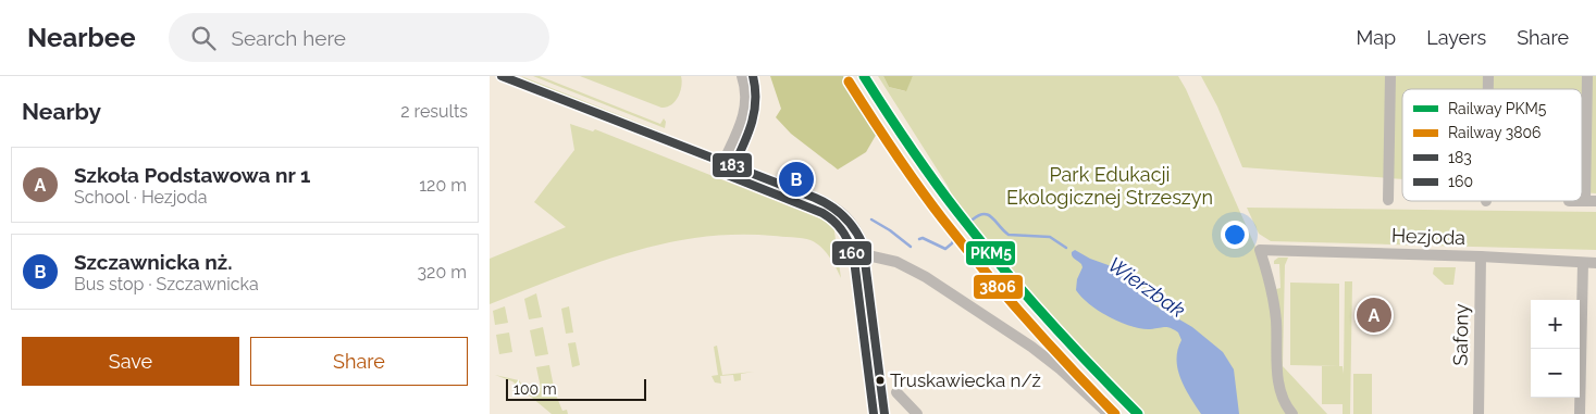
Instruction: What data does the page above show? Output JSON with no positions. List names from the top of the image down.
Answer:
{
  "streets": {
    "street": ["Hezjoda", "Safony"]
  },
  "crossings": [
    ["Hezjoda", "Safony"]
  ],
  "water": ["Wierzbak"],
  "parks": ["Park Edukacji Ekologicznej Strzeszyn"],
  "places": ["Truskawiecka n/ż"],
  "lines": [
    "rail line PKM5",
    "transit line 183",
    "transit line 160",
    "rail line 3806"
  ],
  "legend": [
    "Railway PKM5",
    "Railway 3806",
    "183",
    "160"
  ],
  "scale_bar": "100 m",
  "page": {
    "header": "Nearbee",
    "search": "Search here",
    "nav": ["Map", "Layers", "Share"],
    "heading": ["Nearby", "2 results"],
    "list": [
      {
        "mark": "A",
        "name": "Szkoła Podstawowa nr 1",
        "note": "School · Hezjoda",
        "value": "120 m"
      },
      {
        "mark": "B",
        "name": "Szczawnicka nż.",
        "note": "Bus stop · Szczawnicka",
        "value": "320 m"
      }
    ],
    "pins": ["B", "A"],
    "map_buttons": ["+", "−"],
    "buttons": ["Save", "Share"],
    "scale": "100 m"
  }
}
